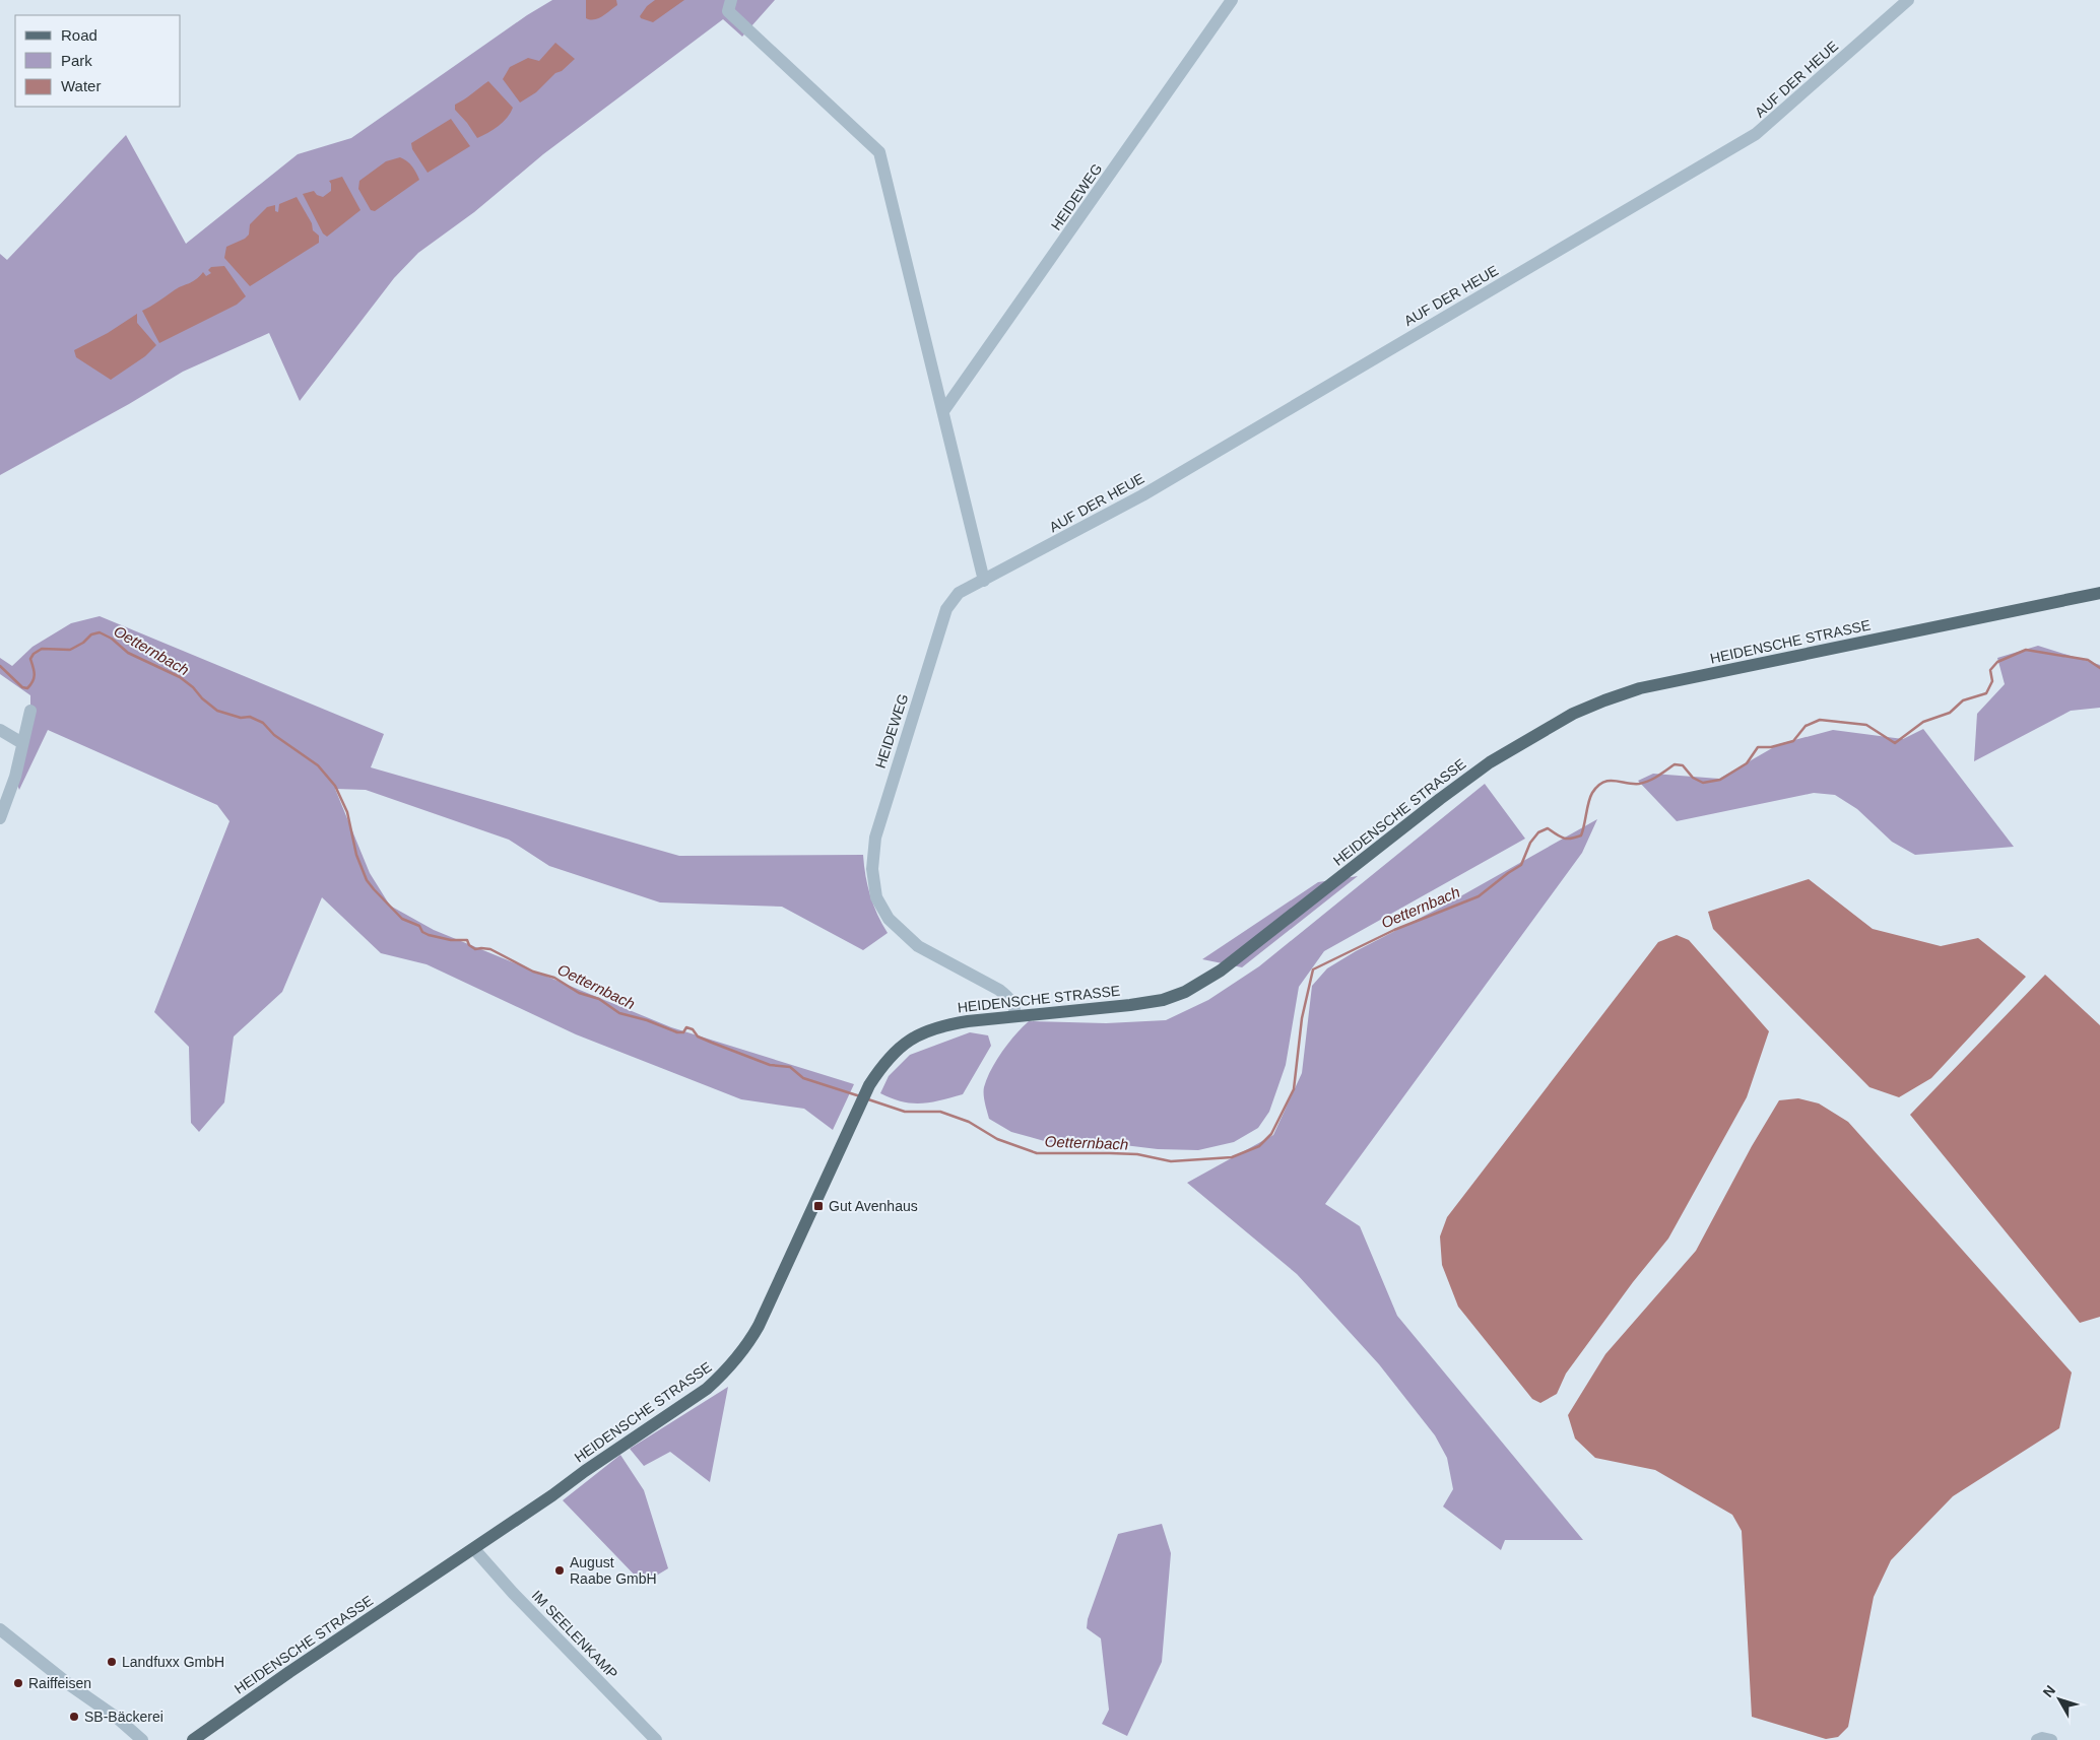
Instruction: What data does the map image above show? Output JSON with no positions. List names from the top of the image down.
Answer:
{
  "streets": {
    "main road": ["HEIDENSCHE STRASSE"],
    "street": ["AUF DER HEUE", "HEIDEWEG", "IM SEELENKAMP"]
  },
  "crossings": [
    ["AUF DER HEUE", "HEIDEWEG"],
    ["HEIDEWEG", "HEIDENSCHE STRASSE"],
    ["HEIDENSCHE STRASSE", "IM SEELENKAMP"]
  ],
  "water": ["Oetternbach"],
  "places": {
    "transit": ["Gut Avenhaus"],
    "other": [
      "August Raabe GmbH",
      "Landfuxx GmbH",
      "Raiffeisen",
      "SB-Bäckerei"
    ]
  },
  "legend": ["Road", "Park", "Water"],
  "north": "top left"
}
